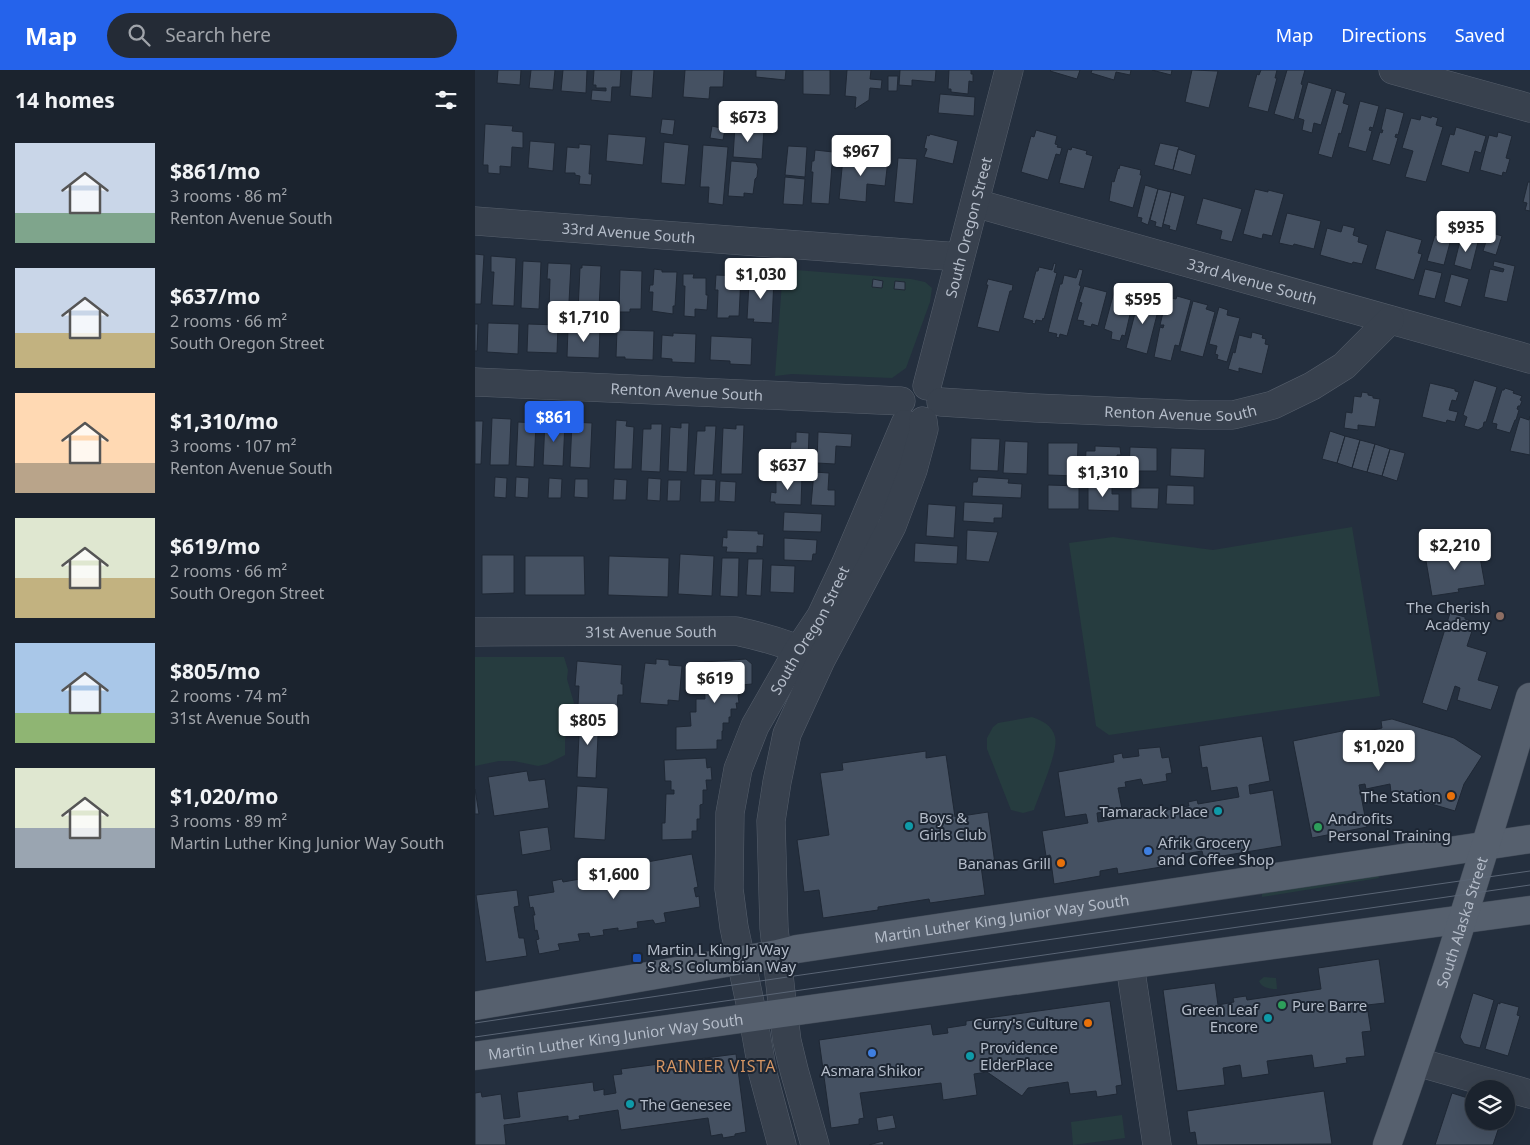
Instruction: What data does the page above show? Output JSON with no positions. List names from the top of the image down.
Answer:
{
  "streets": {
    "main road": ["Martin Luther King Junior Way South", "South Alaska Street"],
    "street": [
      "South Oregon Street",
      "33rd Avenue South",
      "Renton Avenue South",
      "31st Avenue South"
    ]
  },
  "crossings": [
    ["South Oregon Street", "33rd Avenue South"],
    ["South Oregon Street", "Renton Avenue South"],
    ["South Oregon Street", "31st Avenue South"],
    ["South Oregon Street", "Martin Luther King Junior Way South"],
    ["33rd Avenue South", "Renton Avenue South"],
    ["Martin Luther King Junior Way South", "South Alaska Street"]
  ],
  "districts": ["RAINIER VISTA"],
  "places": {
    "other": [
      "The Cherish Academy",
      "The Station",
      "Tamarack Place",
      "Boys & Girls Club",
      "Androfits Personal Training",
      "Afrik Grocery and Coffee Shop",
      "Bananas Grill",
      "Pure Barre",
      "Green Leaf Encore",
      "Curry's Culture",
      "Asmara Shikor",
      "Providence ElderPlace",
      "The Genesee"
    ],
    "transit": ["Martin L King Jr Way S & S Columbian Way"]
  },
  "page": {
    "header": "Map",
    "search": "Search here",
    "nav": ["Map", "Directions", "Saved"],
    "heading": "14 homes",
    "price": [
      "$673",
      "$967",
      "$935",
      "$1,030",
      "$595",
      "$1,710",
      "$861",
      "$637",
      "$1,310",
      "$2,210",
      "$619",
      "$805",
      "$1,020",
      "$1,600"
    ],
    "list": [
      {
        "name": "$861/mo",
        "note": "3 rooms · 86 m² · Renton Avenue South"
      },
      {
        "name": "$637/mo",
        "note": "2 rooms · 66 m² · South Oregon Street"
      },
      {
        "name": "$1,310/mo",
        "note": "3 rooms · 107 m² · Renton Avenue South"
      },
      {
        "name": "$619/mo",
        "note": "2 rooms · 66 m² · South Oregon Street"
      },
      {
        "name": "$805/mo",
        "note": "2 rooms · 74 m² · 31st Avenue South"
      },
      {
        "name": "$1,020/mo",
        "note": "3 rooms · 89 m² · Martin Luther King Junior Way South"
      }
    ]
  }
}
